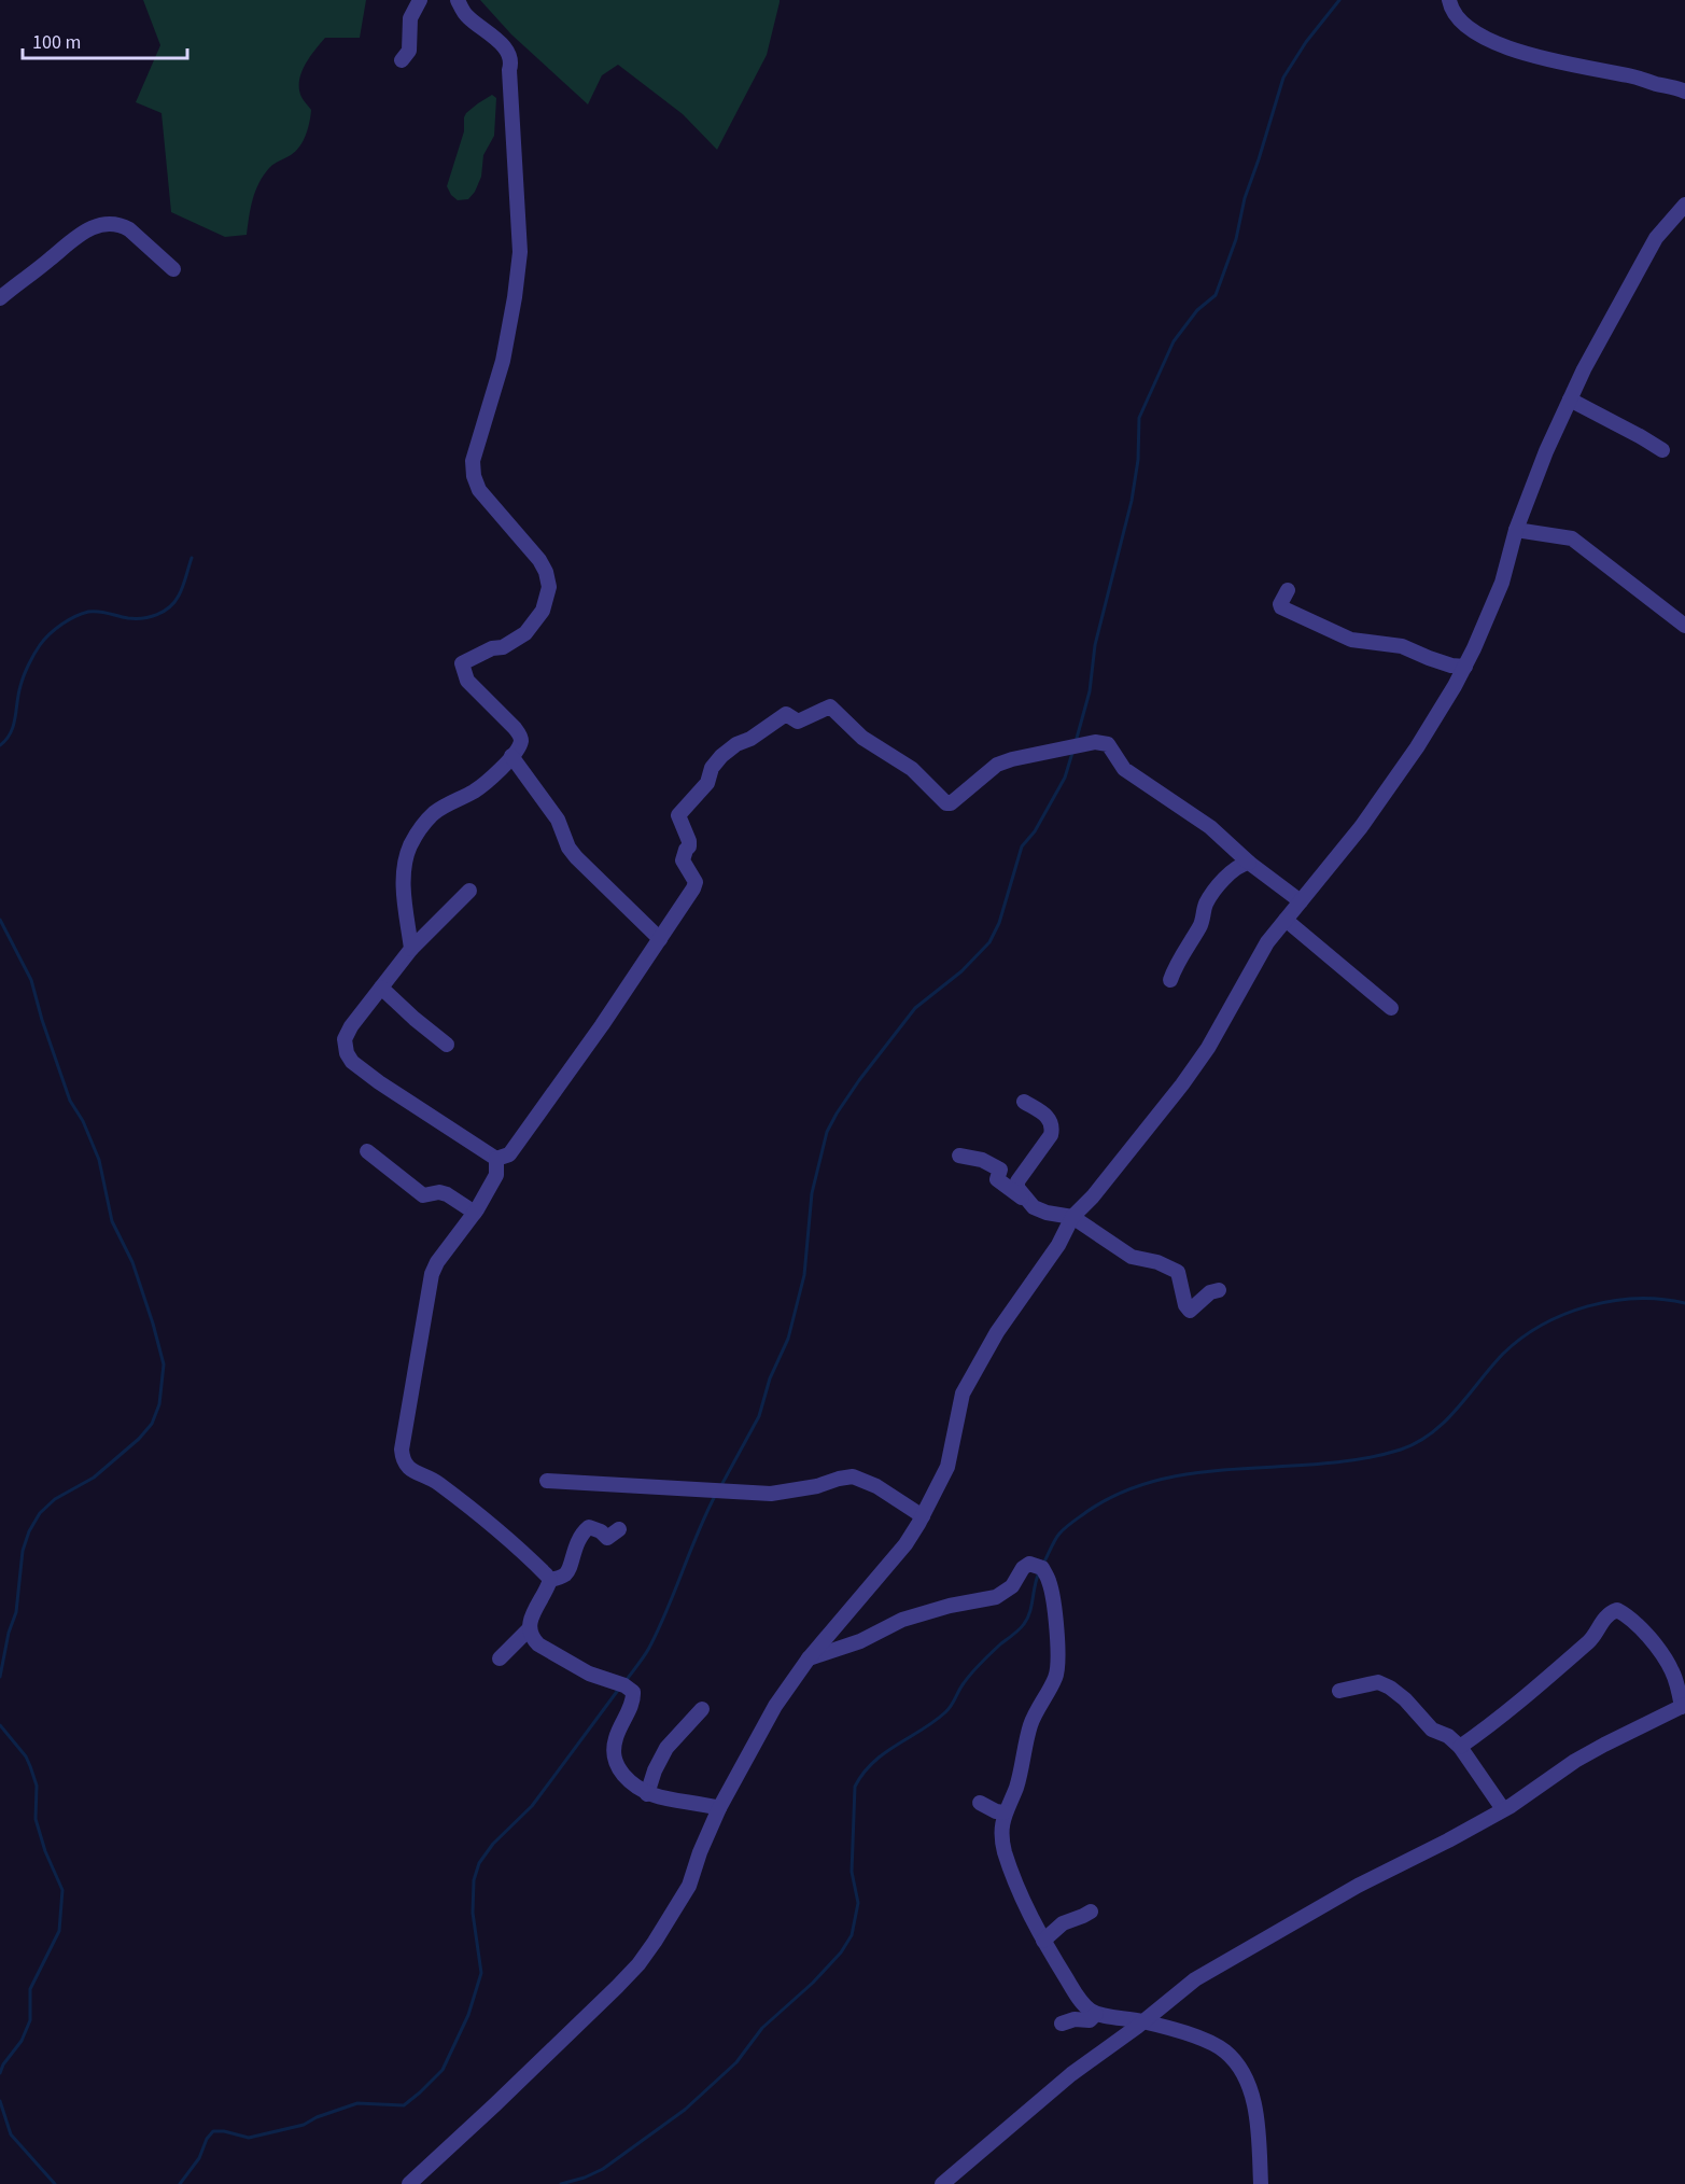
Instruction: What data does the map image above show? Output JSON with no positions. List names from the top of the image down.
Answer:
{
  "scale_bar": "100 m"
}
